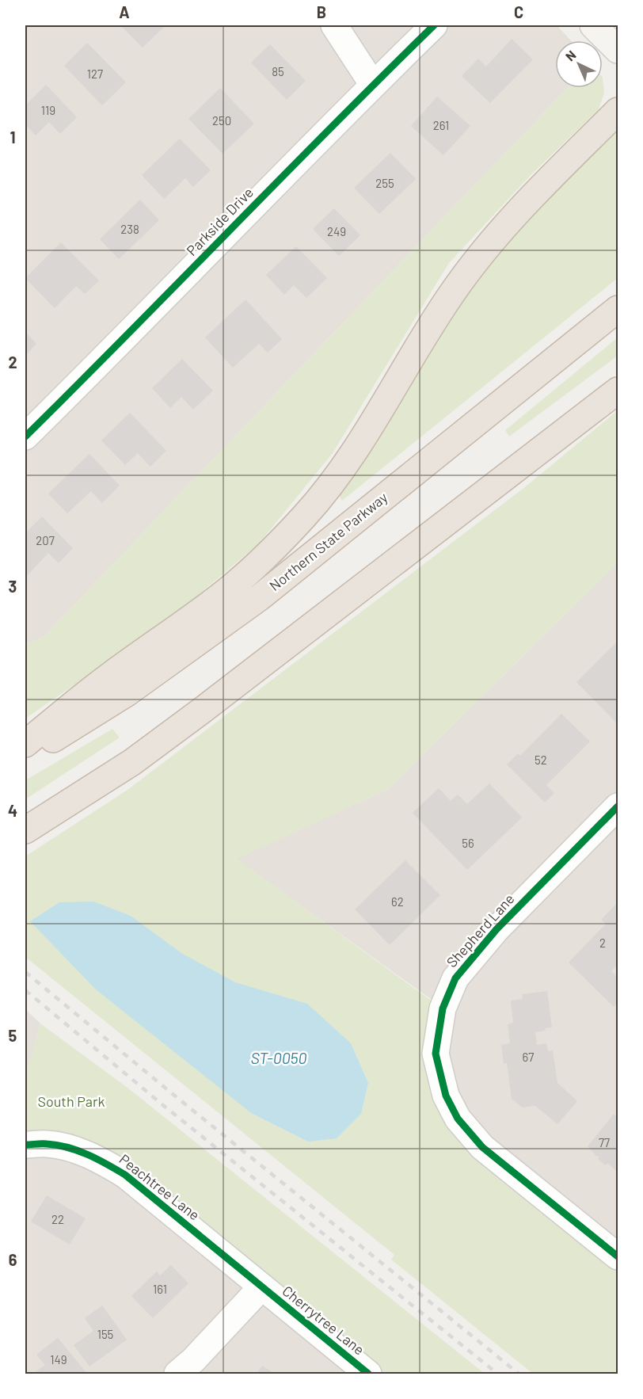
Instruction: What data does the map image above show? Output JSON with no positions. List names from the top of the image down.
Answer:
{
  "streets": {
    "highway": ["Northern State Parkway"],
    "street": [
      "Parkside Drive",
      "Shepherd Lane",
      "Peachtree Lane",
      "Cherrytree Lane"
    ]
  },
  "crossings": [
    ["Peachtree Lane", "Cherrytree Lane"]
  ],
  "water": ["ST-0050"],
  "parks": ["South Park"],
  "house_numbers": [
    "85",
    "127",
    "119",
    "250",
    "261",
    "255",
    "238",
    "249",
    "207",
    "52",
    "56",
    "62",
    "2",
    "67",
    "77",
    "22",
    "161",
    "155",
    "149"
  ],
  "north": "top left",
  "grid": {
    "columns": ["A", "B", "C"],
    "rows": [
      "1",
      "2",
      "3",
      "4",
      "5",
      "6"
    ]
  }
}
